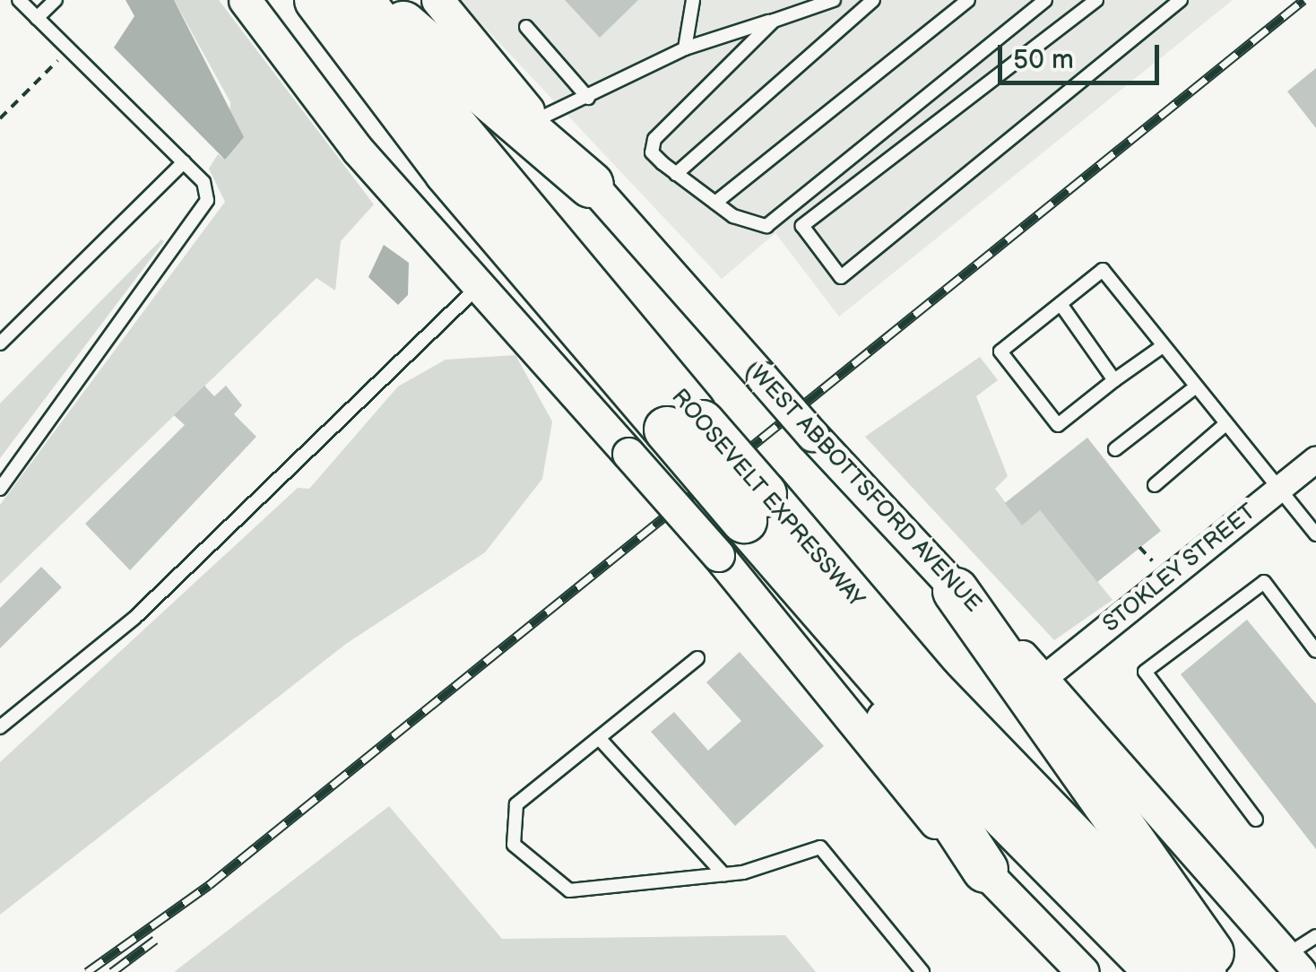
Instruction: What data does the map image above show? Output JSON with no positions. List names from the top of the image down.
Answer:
{
  "streets": {
    "highway": ["ROOSEVELT EXPRESSWAY"],
    "street": ["WEST ABBOTTSFORD AVENUE", "STOKLEY STREET"]
  },
  "crossings": [
    ["WEST ABBOTTSFORD AVENUE", "STOKLEY STREET"]
  ],
  "scale_bar": "50 m"
}
